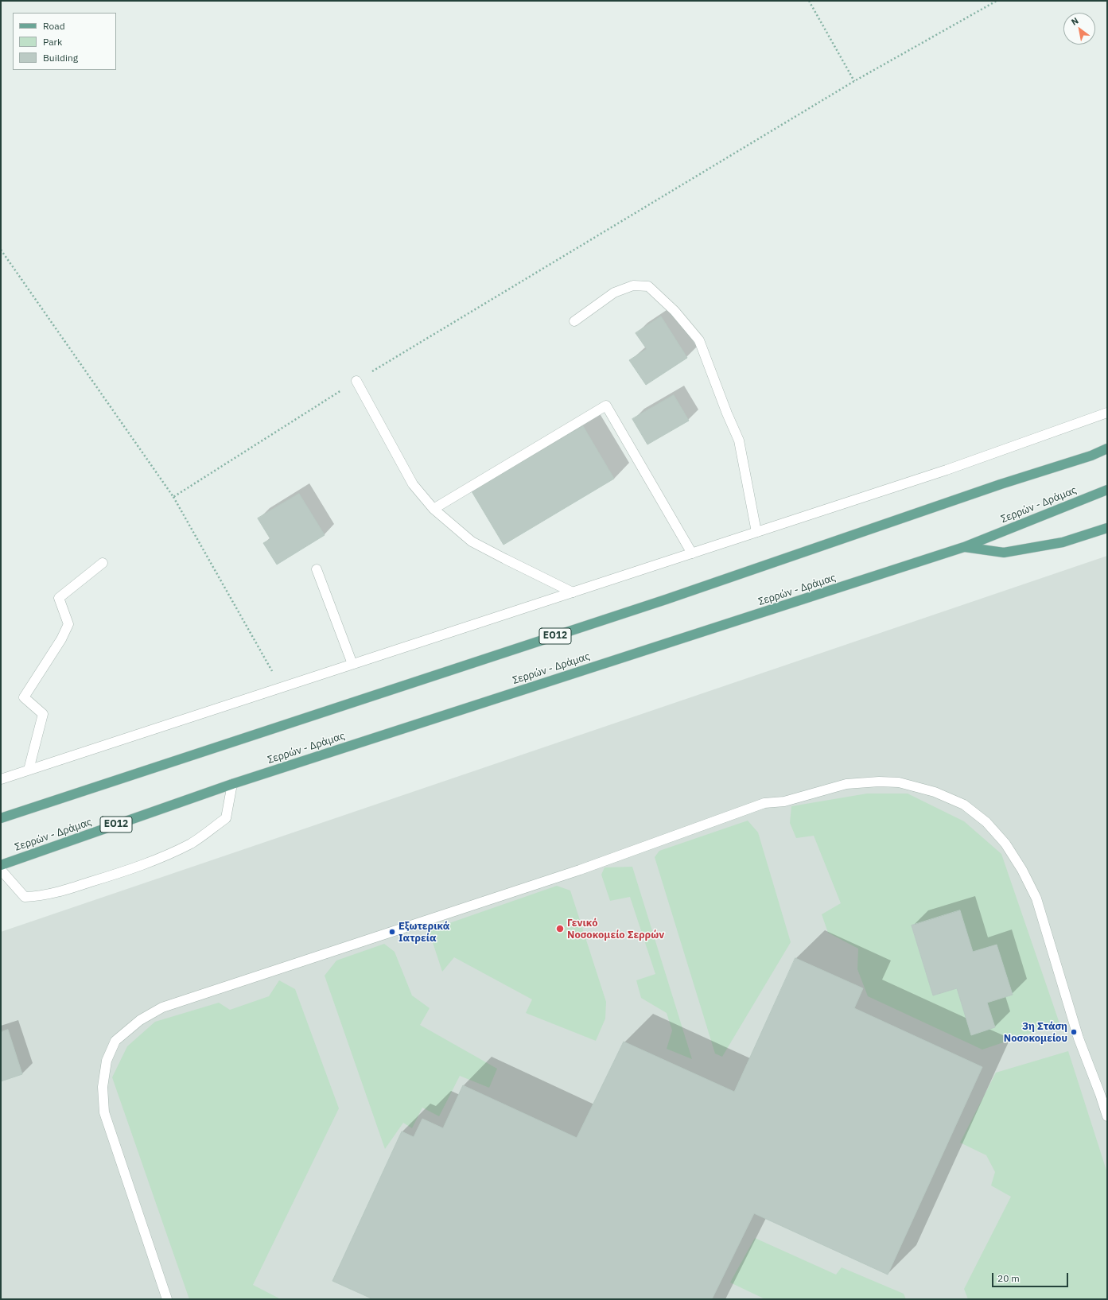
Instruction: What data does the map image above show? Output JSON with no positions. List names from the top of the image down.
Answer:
{
  "streets": {
    "main road": ["Σερρών - Δράμας", "ΕΟ12"]
  },
  "places": ["Γενικό Νοσοκομείο Σερρών", "Εξωτερικά Ιατρεία", "3η Στάση Νοσοκομείου"],
  "legend": ["Road", "Park", "Building"],
  "scale_bar": "20 m",
  "north": "top left"
}
